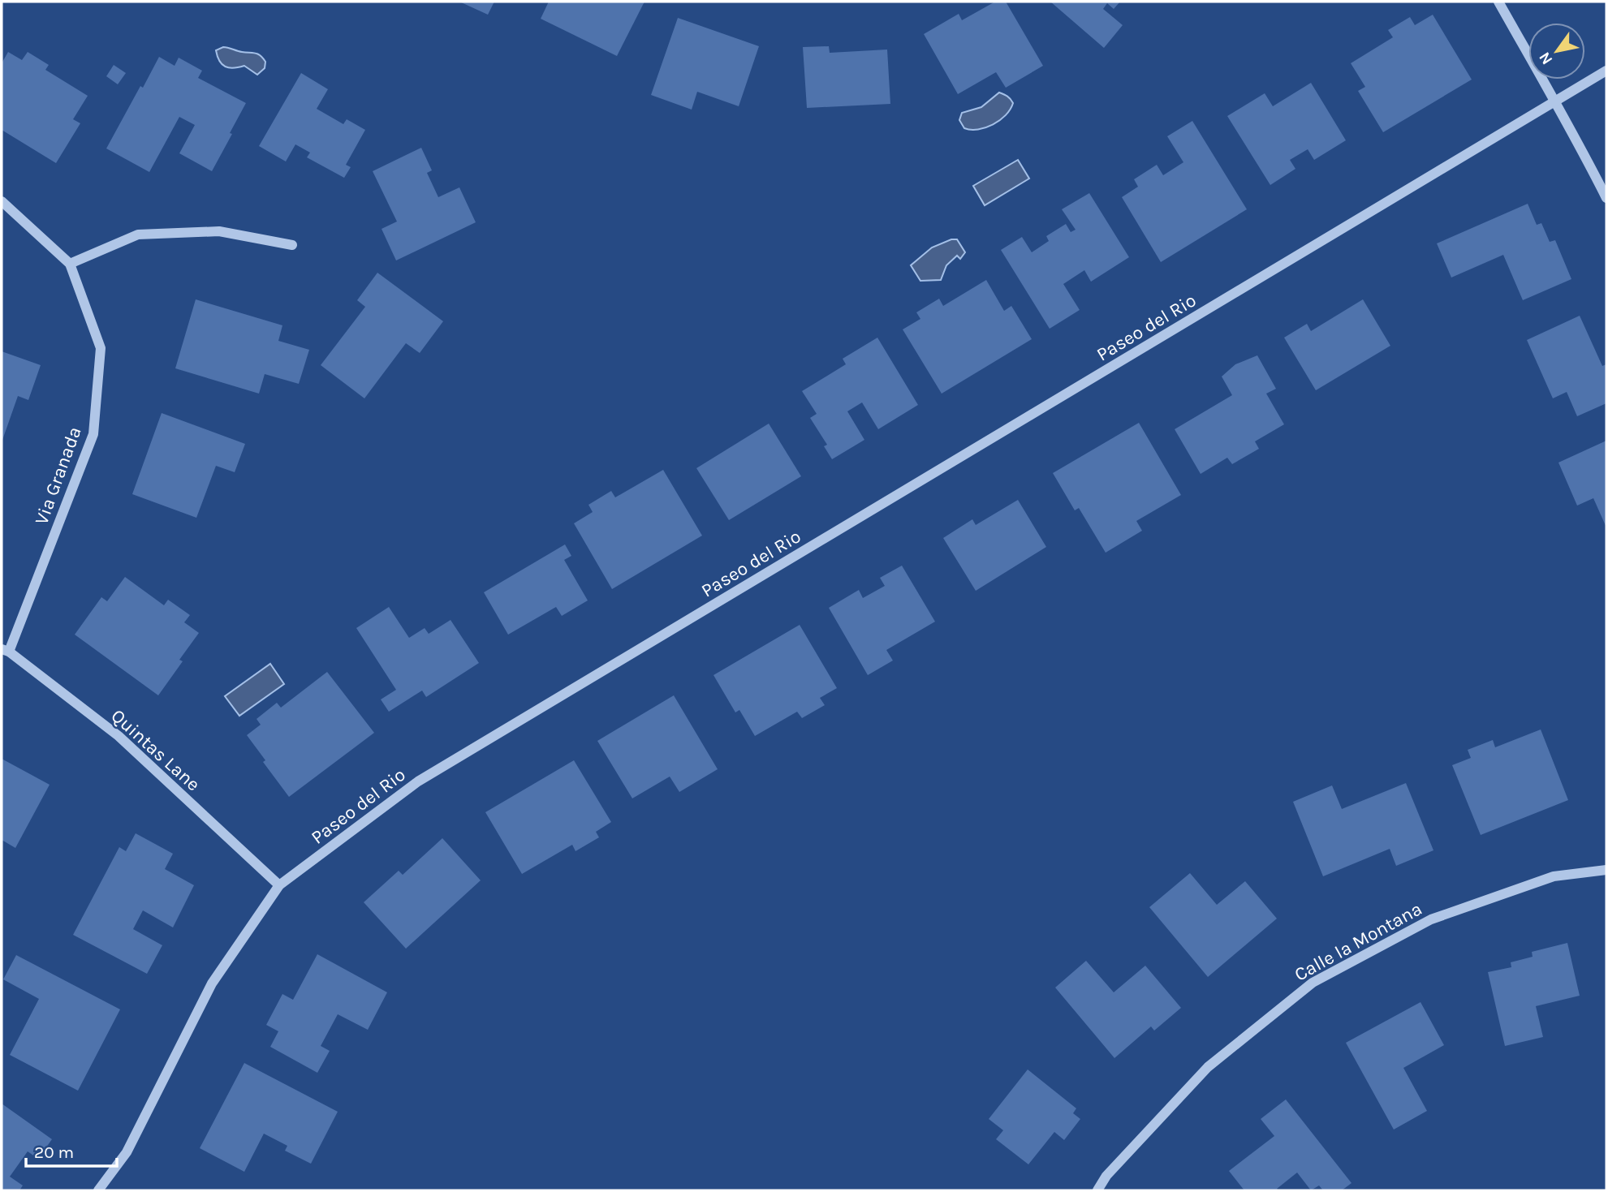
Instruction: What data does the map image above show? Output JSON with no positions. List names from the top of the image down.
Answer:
{
  "streets": {
    "street": [
      "Paseo del Rio",
      "Via Granada",
      "Quintas Lane",
      "Calle la Montana"
    ]
  },
  "crossings": [
    ["Paseo del Rio", "Quintas Lane"],
    ["Via Granada", "Quintas Lane"]
  ],
  "scale_bar": "20 m",
  "north": "bottom left"
}
